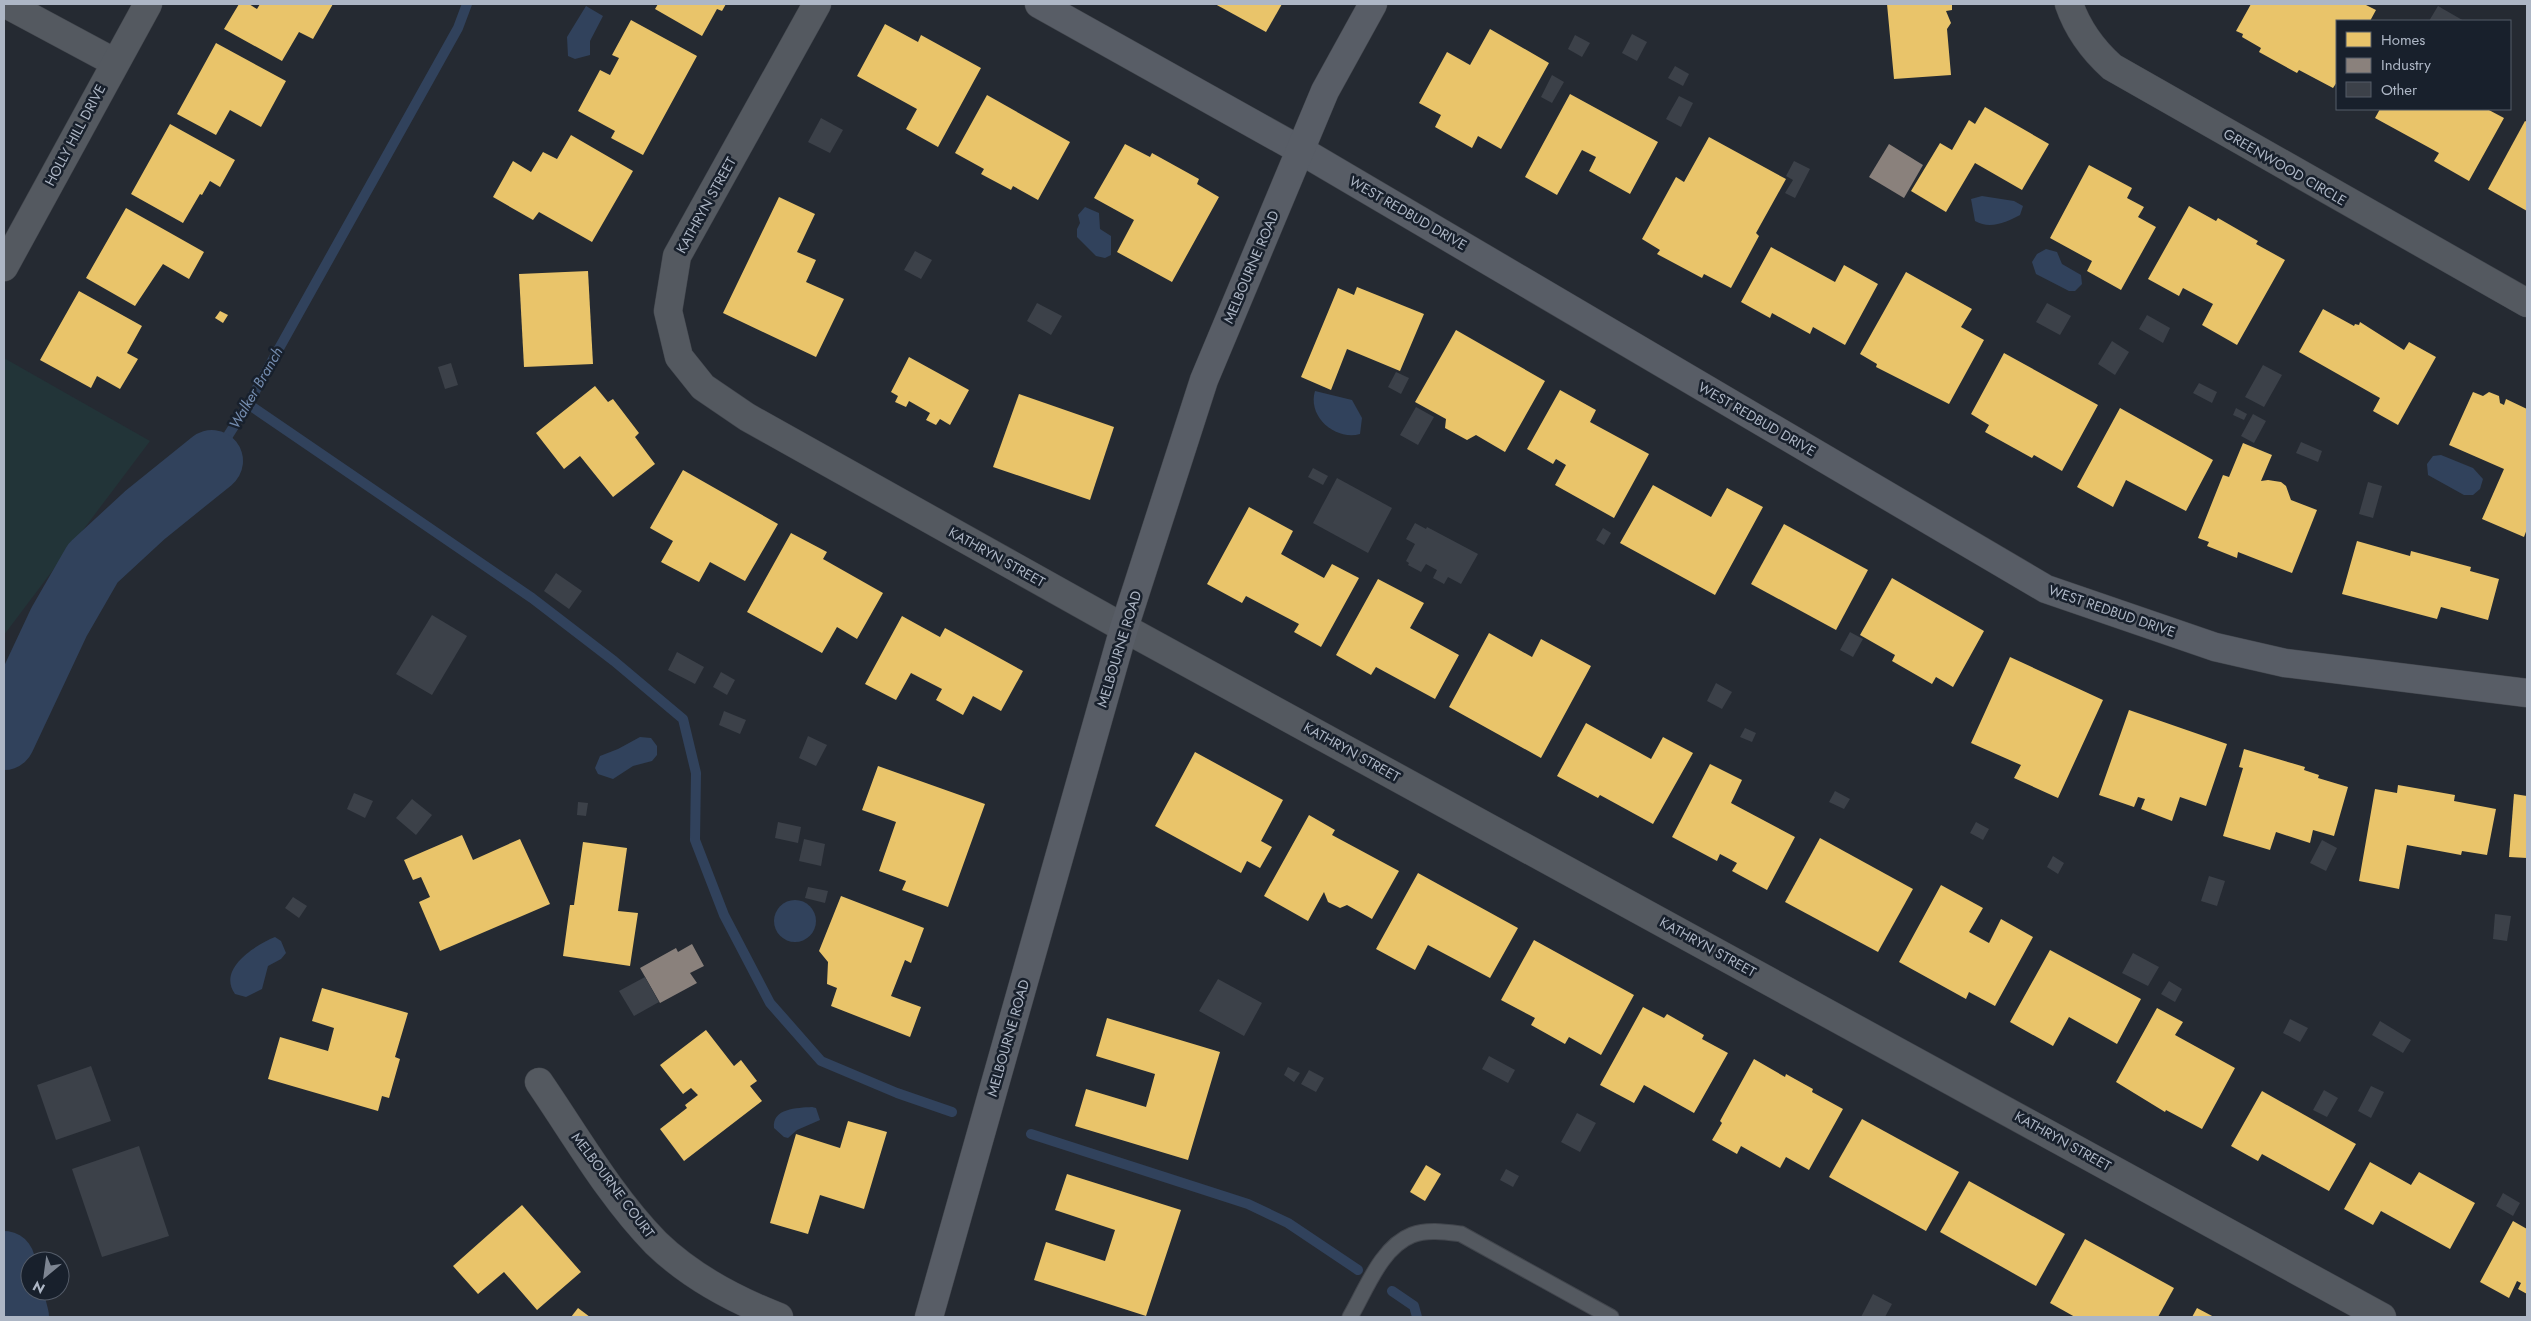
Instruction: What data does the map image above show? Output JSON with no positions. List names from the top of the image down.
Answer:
{
  "streets": {
    "street": [
      "HOLLY HILL DRIVE",
      "GREENWOOD CIRCLE",
      "KATHRYN STREET",
      "WEST REDBUD DRIVE",
      "MELBOURNE ROAD",
      "MELBOURNE COURT"
    ]
  },
  "crossings": [
    ["KATHRYN STREET", "MELBOURNE ROAD"],
    ["WEST REDBUD DRIVE", "MELBOURNE ROAD"]
  ],
  "water": ["Walker Branch"],
  "legend": ["Homes", "Industry", "Other"],
  "north": "bottom left"
}
